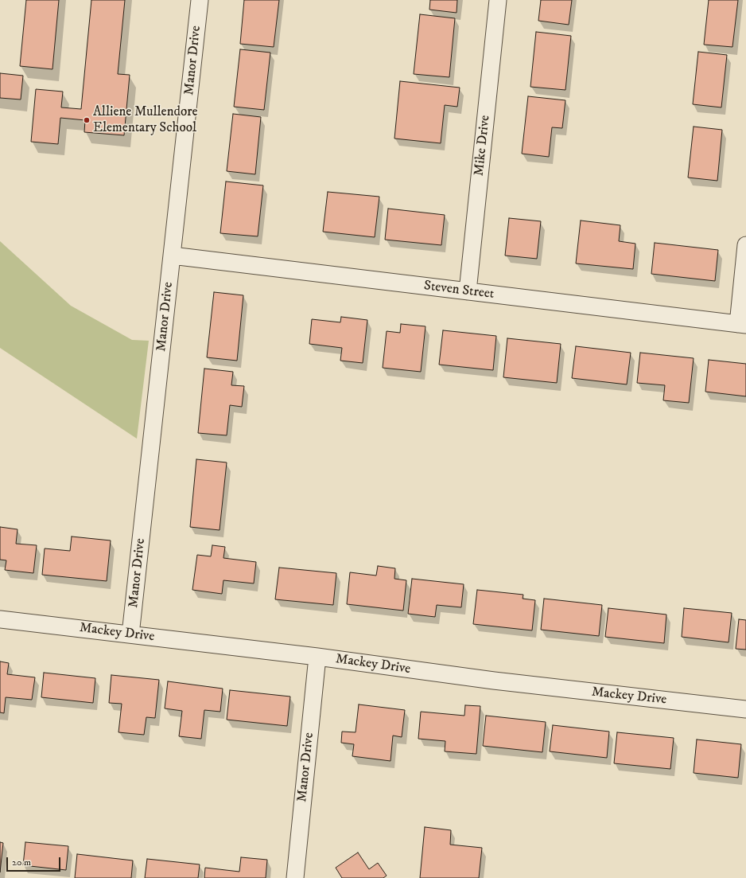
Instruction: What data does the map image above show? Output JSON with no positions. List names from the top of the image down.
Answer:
{
  "streets": {
    "street": [
      "Manor Drive",
      "Mike Drive",
      "Steven Street",
      "Mackey Drive"
    ]
  },
  "crossings": [
    ["Manor Drive", "Steven Street"],
    ["Manor Drive", "Mackey Drive"],
    ["Mike Drive", "Steven Street"]
  ],
  "places": ["Alliene Mullendore Elementary School"],
  "scale_bar": "20 m"
}
